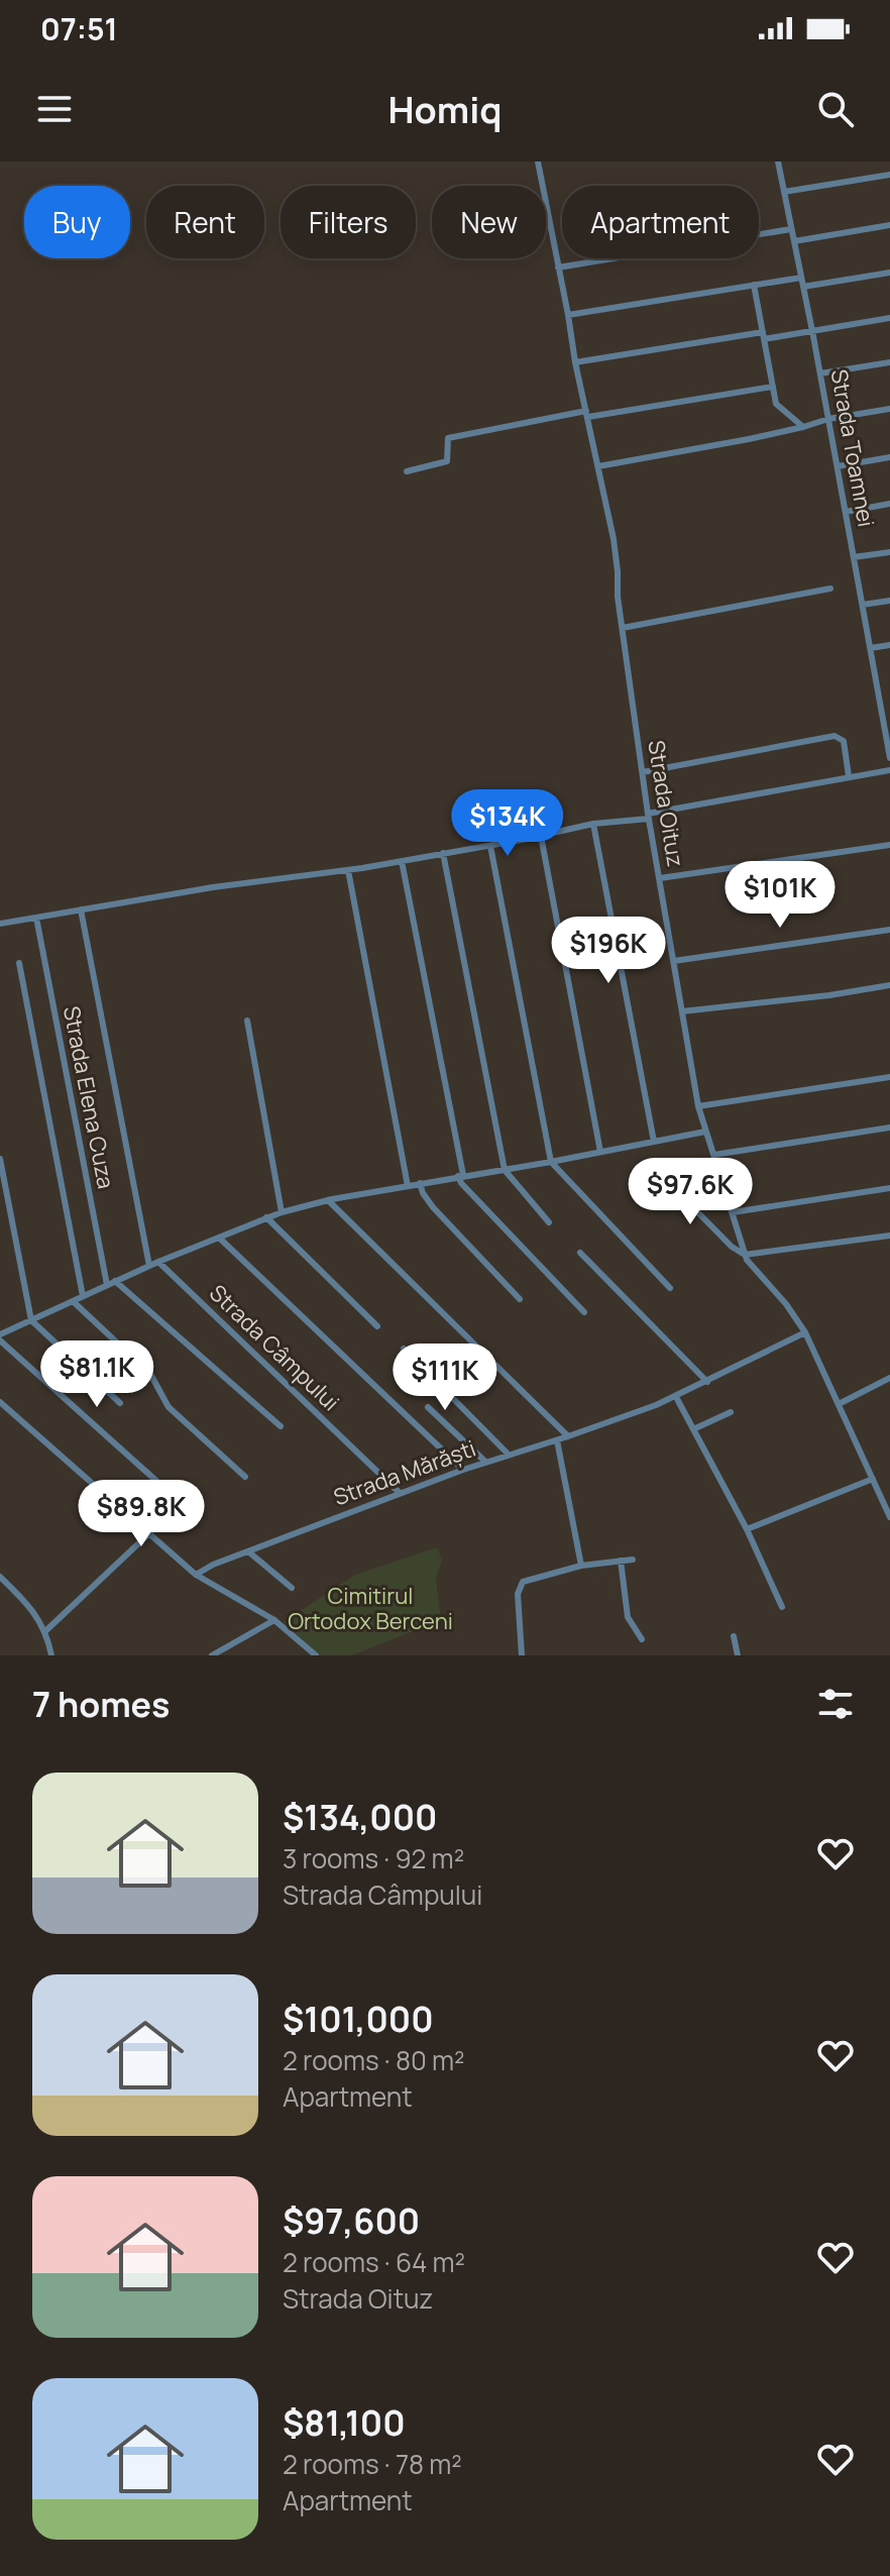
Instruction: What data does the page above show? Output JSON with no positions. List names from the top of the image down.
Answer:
{
  "streets": {
    "street": [
      "Strada Toamnei",
      "Strada Oituz",
      "Strada Elena Cuza",
      "Strada Câmpului",
      "Strada Mărăști"
    ]
  },
  "crossings": [
    ["Strada Oituz", "Strada Mărăști"],
    ["Strada Câmpului", "Strada Mărăști"]
  ],
  "parks": ["Cimitirul Ortodox Berceni"],
  "page": {
    "status": "07:51",
    "header": "Homiq",
    "chip": [
      "Buy",
      "Rent",
      "Filters",
      "New",
      "Apartment"
    ],
    "price": [
      "$134K",
      "$101K",
      "$196K",
      "$97.6K",
      "$81.1K",
      "$111K",
      "$89.8K"
    ],
    "heading": "7 homes",
    "list": [
      {
        "name": "$134,000",
        "note": "3 rooms · 92 m² · Strada Câmpului"
      },
      {
        "name": "$101,000",
        "note": "2 rooms · 80 m² · Apartment"
      },
      {
        "name": "$97,600",
        "note": "2 rooms · 64 m² · Strada Oituz"
      },
      {
        "name": "$81,100",
        "note": "2 rooms · 78 m² · Apartment"
      }
    ]
  }
}
